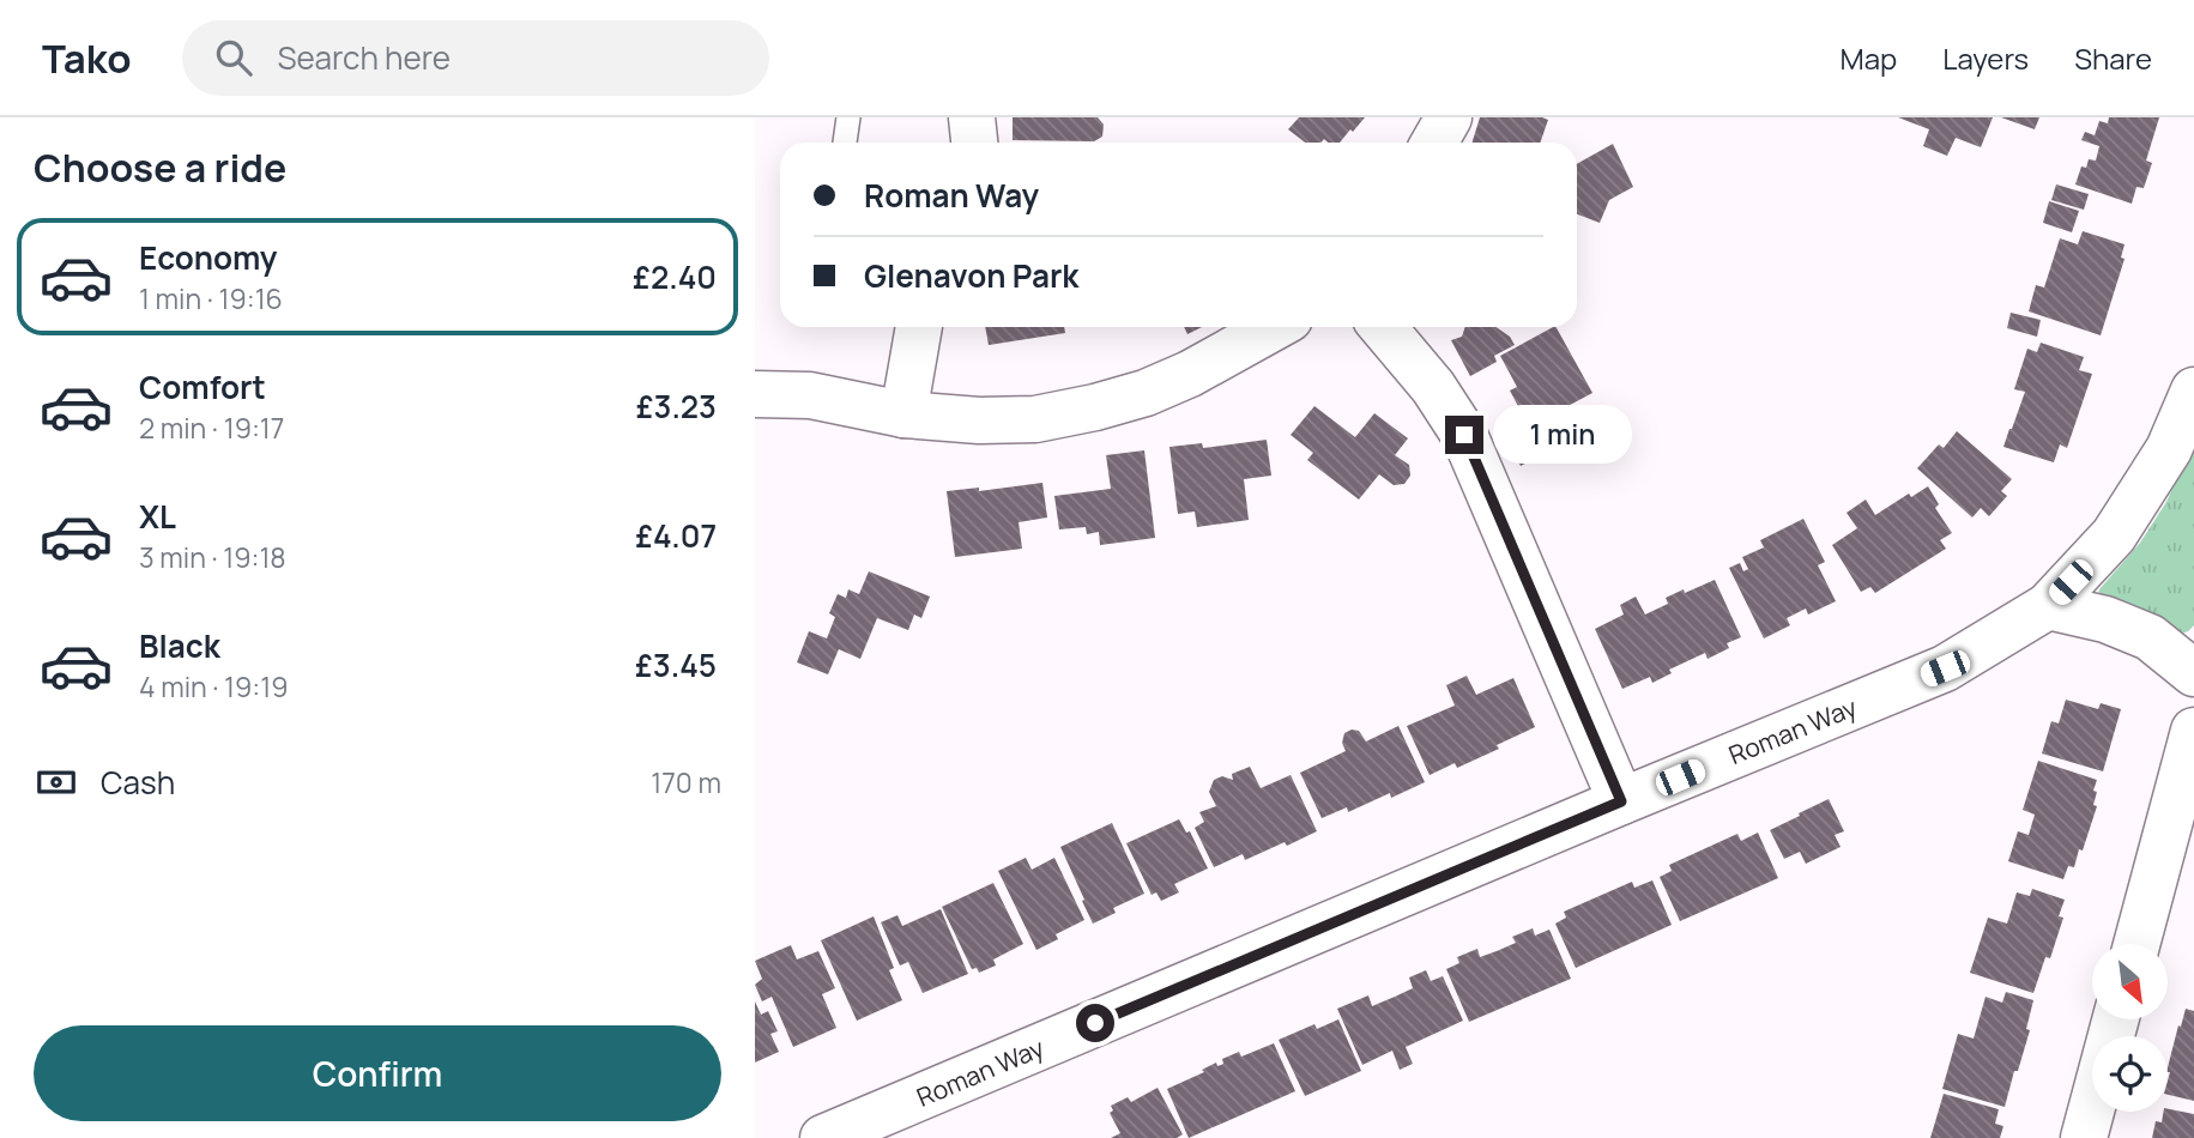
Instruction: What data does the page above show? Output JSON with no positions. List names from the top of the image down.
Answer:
{
  "streets": {
    "street": ["Roman Way"]
  },
  "north": "bottom right",
  "page": {
    "header": "Tako",
    "search": "Search here",
    "nav": ["Map", "Layers", "Share"],
    "heading": "Choose a ride",
    "banner": ["Roman Way", "Glenavon Park"],
    "list": [
      {
        "name": "Economy",
        "note": "1 min · 19:16",
        "value": "£2.40"
      },
      {
        "name": "Comfort",
        "note": "2 min · 19:17",
        "value": "£3.23"
      },
      {
        "name": "XL",
        "note": "3 min · 19:18",
        "value": "£4.07"
      },
      {
        "name": "Black",
        "note": "4 min · 19:19",
        "value": "£3.45"
      }
    ],
    "bubble": "1 min",
    "pay": ["Cash", "170 m"],
    "buttons": "Confirm"
  }
}
